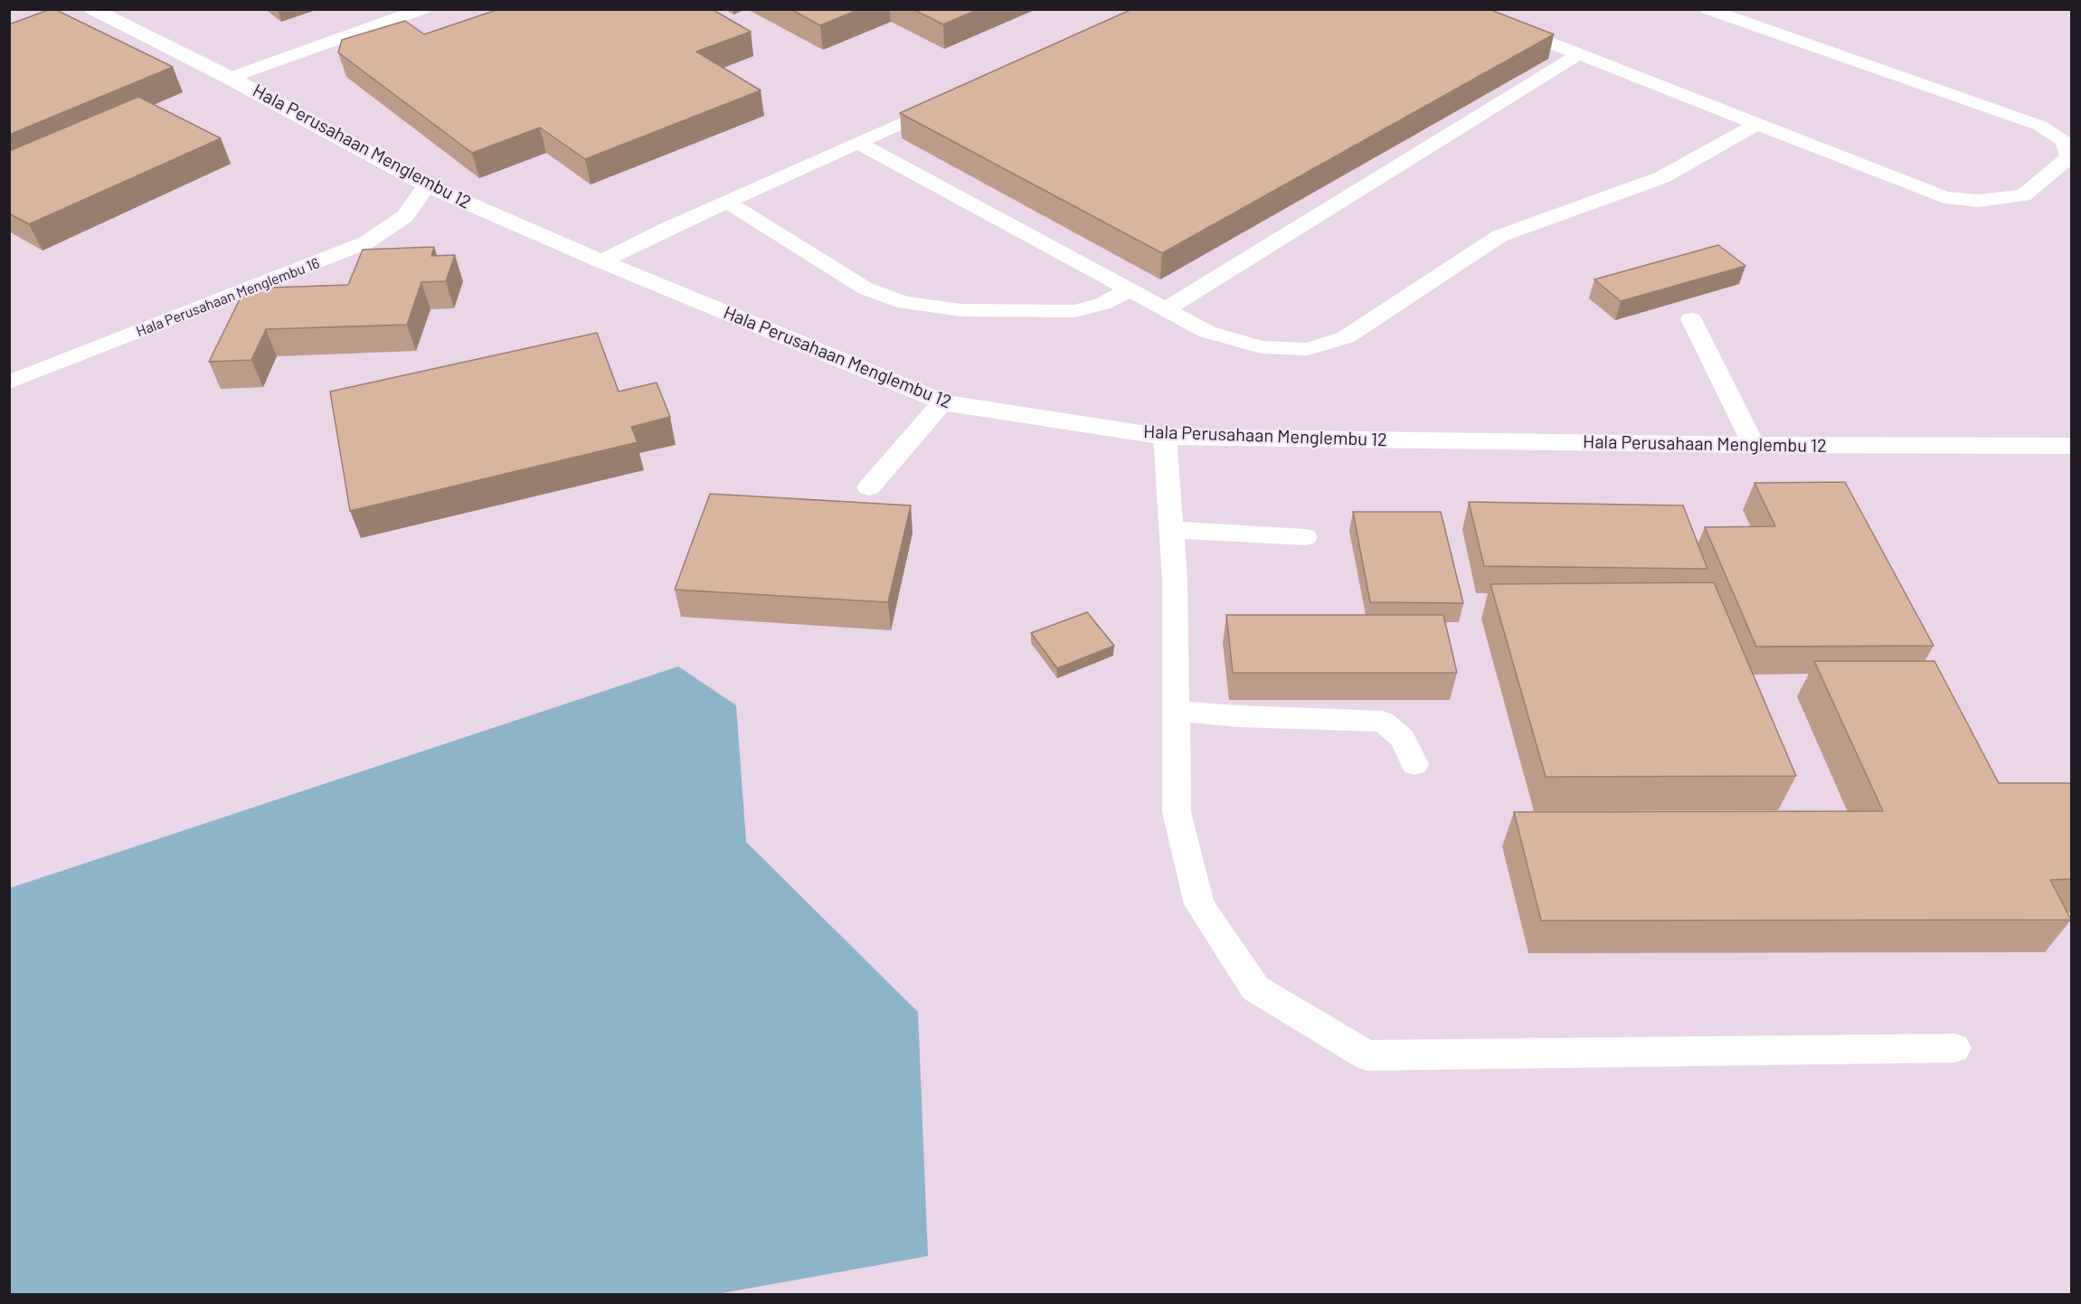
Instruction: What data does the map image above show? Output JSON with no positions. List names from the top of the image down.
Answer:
{
  "streets": {
    "street": ["Hala Perusahaan Menglembu 12"],
    "lane": ["Hala Perusahaan Menglembu 16"]
  },
  "crossings": [
    ["Hala Perusahaan Menglembu 12", "Hala Perusahaan Menglembu 16"]
  ]
}
